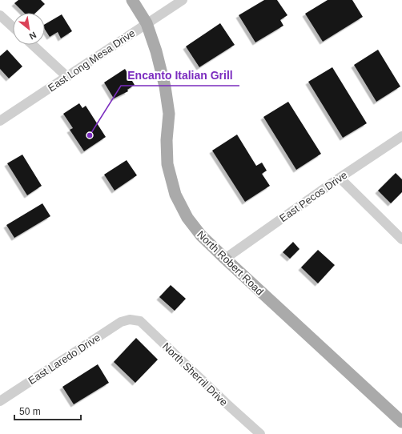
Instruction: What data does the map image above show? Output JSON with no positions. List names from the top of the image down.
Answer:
{
  "streets": {
    "main road": ["North Robert Road"],
    "street": [
      "East Long Mesa Drive",
      "East Pecos Drive",
      "East Laredo Drive",
      "North Sherril Drive"
    ]
  },
  "crossings": [
    ["East Long Mesa Drive", "North Robert Road"],
    ["East Pecos Drive", "North Robert Road"],
    ["East Laredo Drive", "North Sherril Drive"]
  ],
  "places": ["Encanto Italian Grill"],
  "scale_bar": "50 m",
  "north": "bottom right"
}
